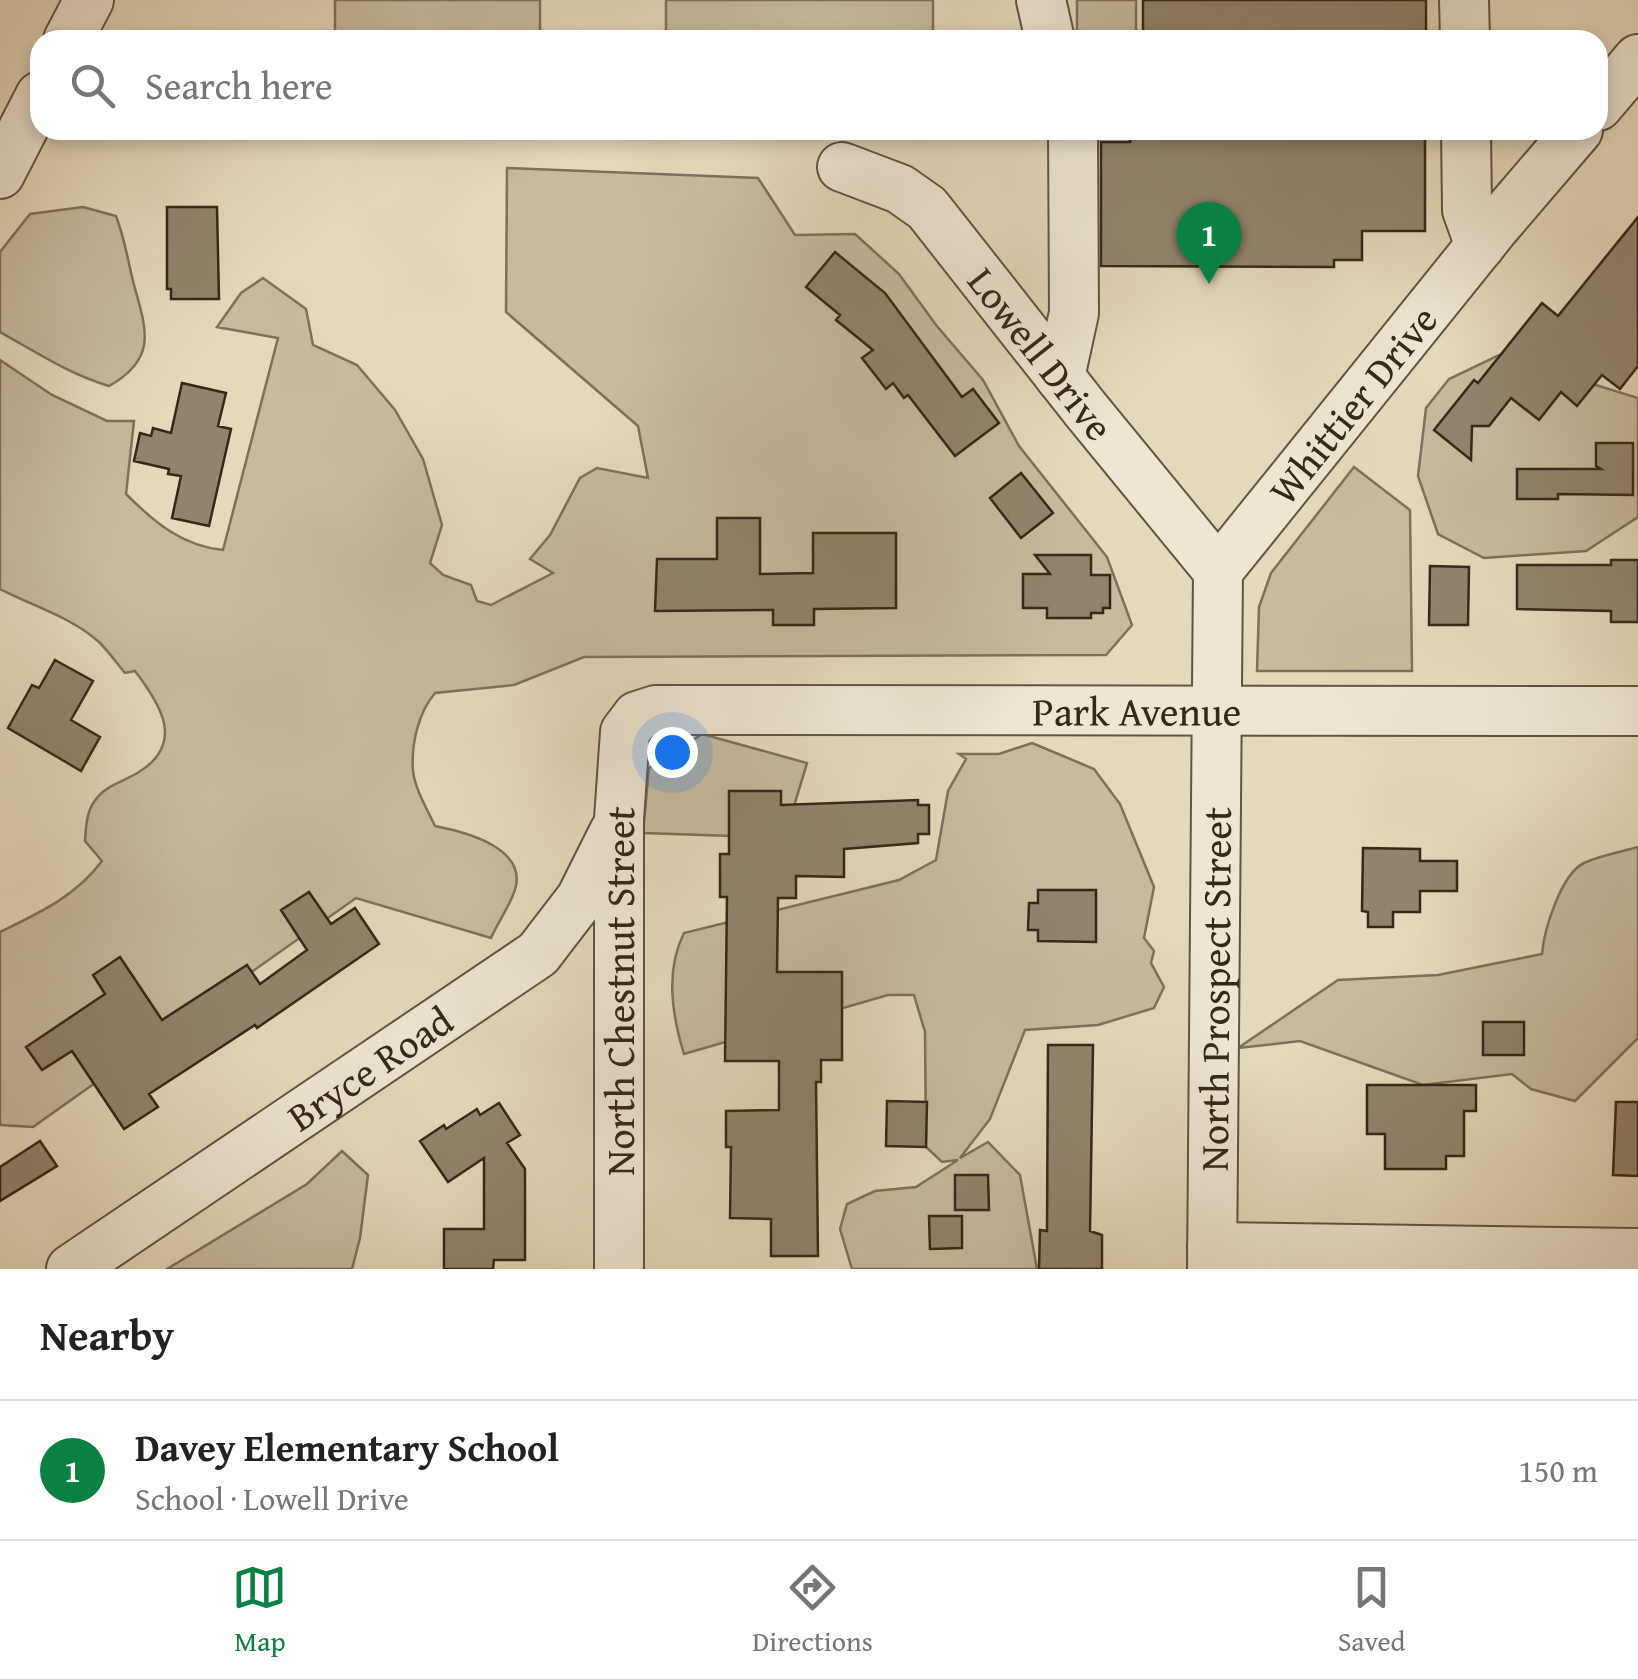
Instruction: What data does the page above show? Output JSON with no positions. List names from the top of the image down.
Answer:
{
  "streets": {
    "street": [
      "Lowell Drive",
      "Whittier Drive",
      "Park Avenue",
      "North Prospect Street",
      "North Chestnut Street",
      "Bryce Road"
    ]
  },
  "crossings": [
    ["Lowell Drive", "Whittier Drive"],
    ["Park Avenue", "North Prospect Street"],
    ["Park Avenue", "North Chestnut Street"],
    ["North Chestnut Street", "Bryce Road"]
  ],
  "page": {
    "search": "Search here",
    "pins": "1",
    "heading": "Nearby",
    "list": [
      {
        "mark": "1",
        "name": "Davey Elementary School",
        "note": "School · Lowell Drive",
        "value": "150 m"
      }
    ],
    "nav": ["Map", "Directions", "Saved"]
  }
}
